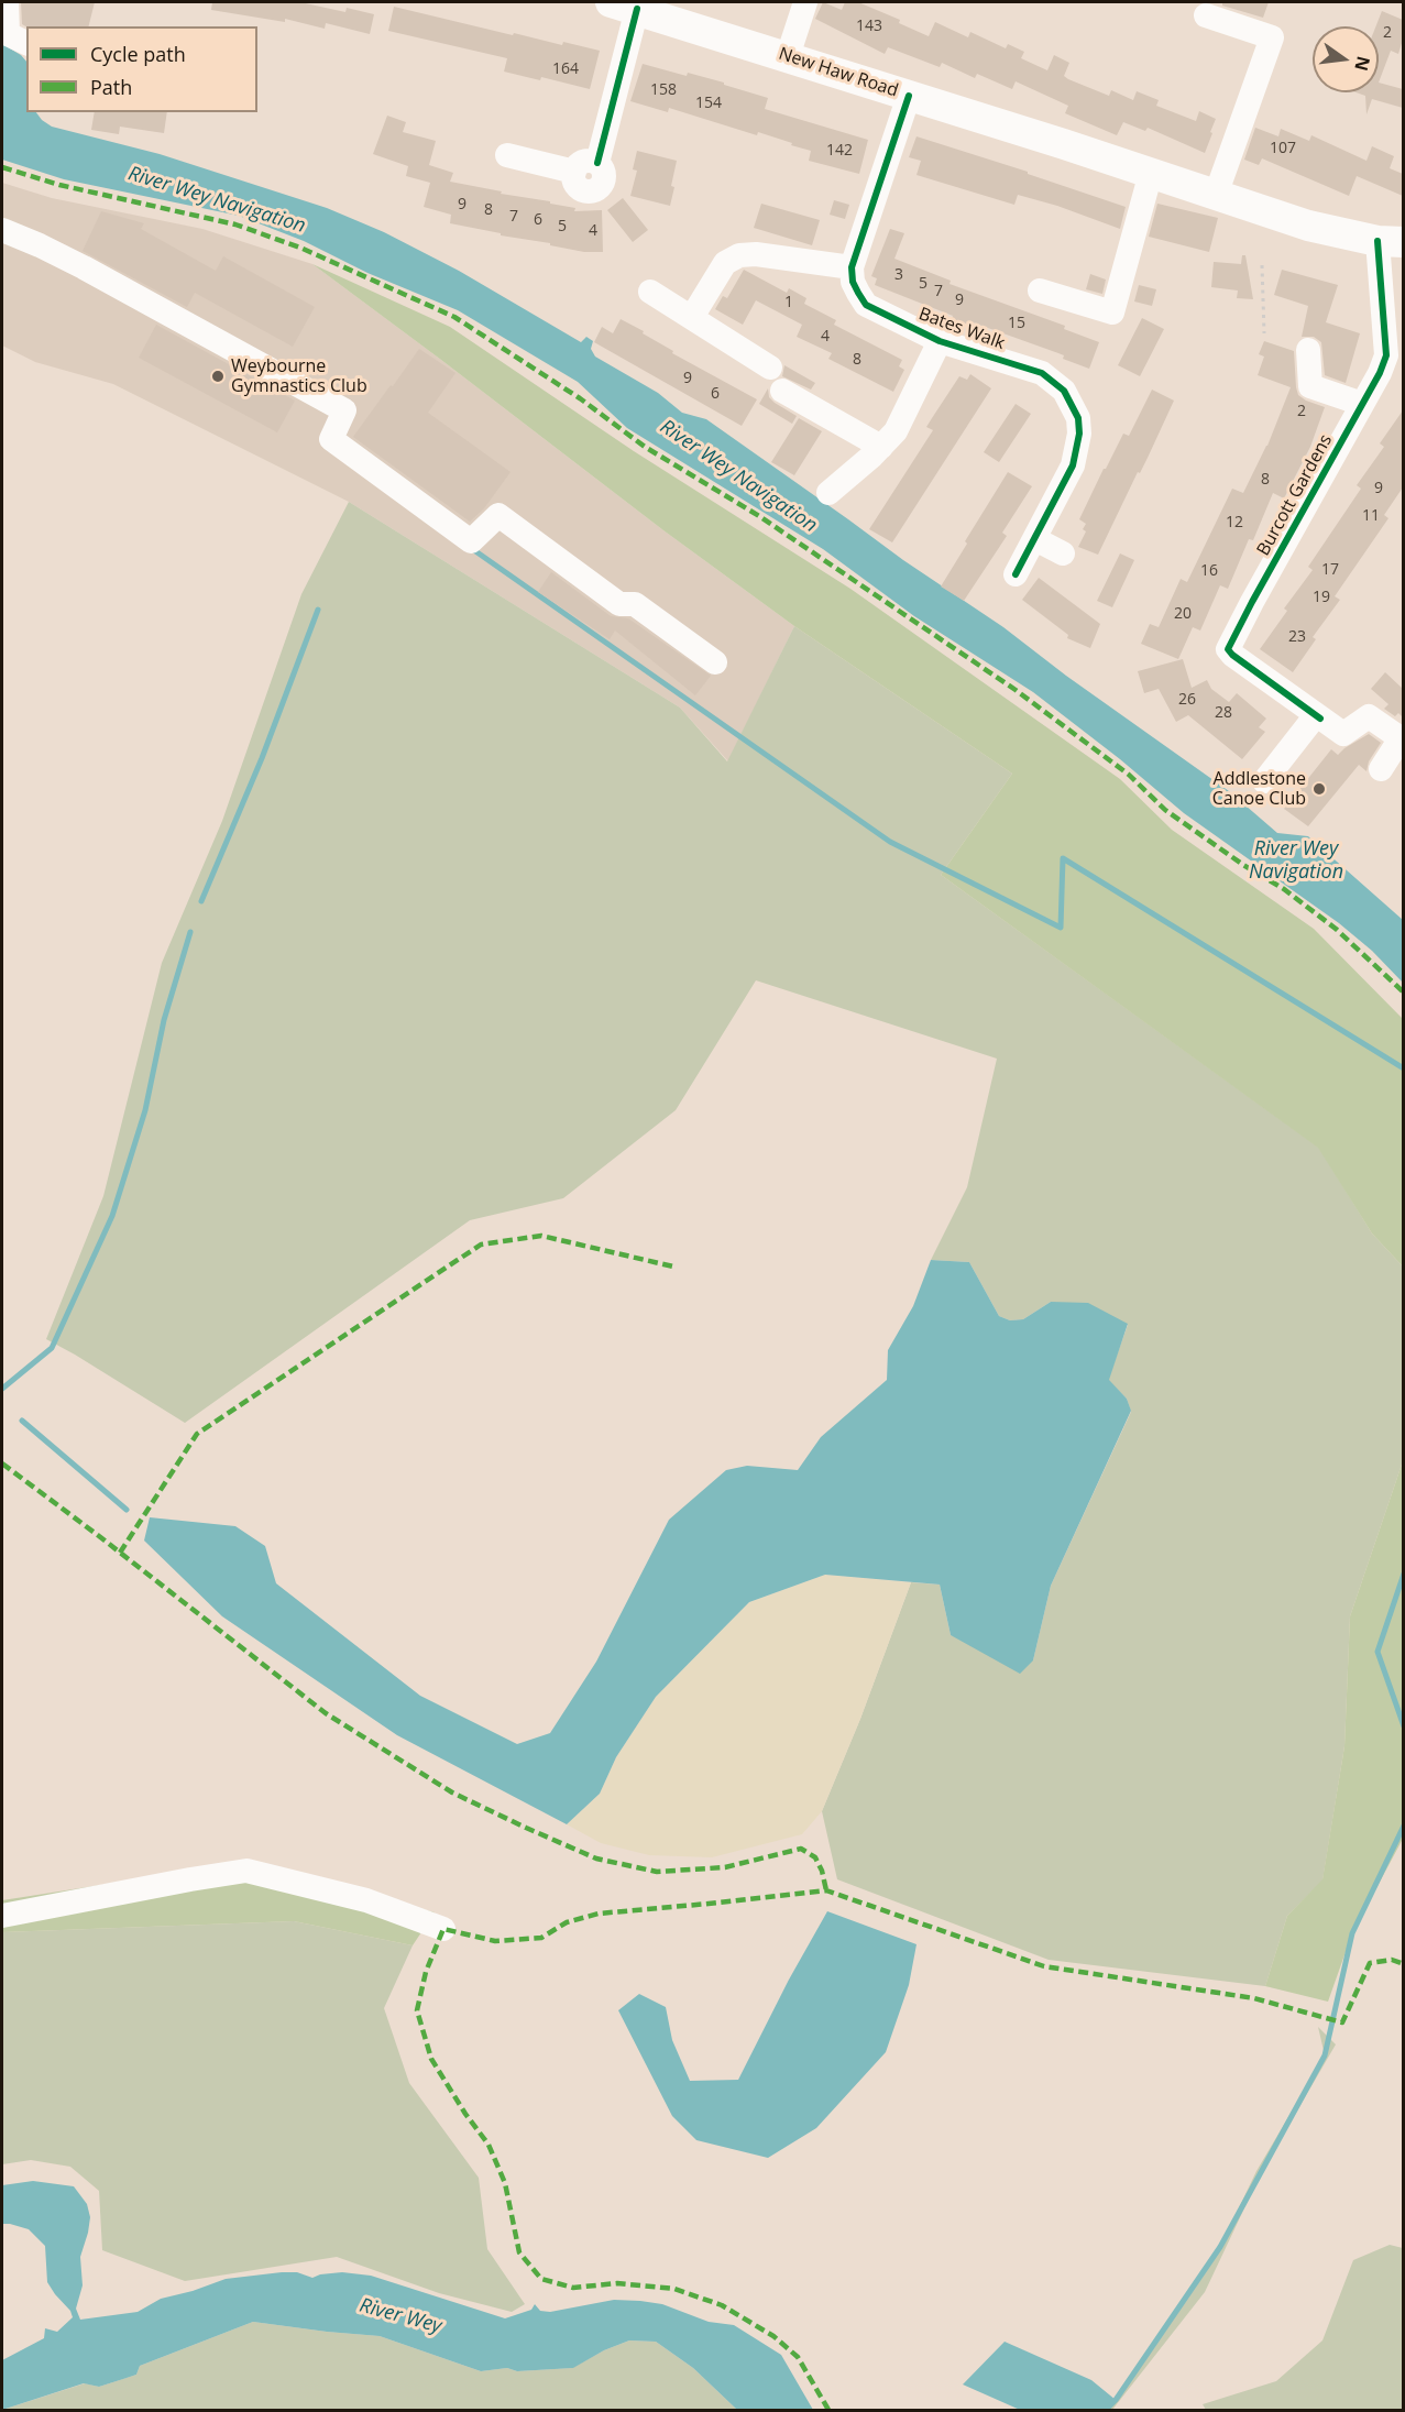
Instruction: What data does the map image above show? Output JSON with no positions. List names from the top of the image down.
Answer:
{
  "streets": {
    "main road": ["New Haw Road"],
    "street": ["Bates Walk", "Burcott Gardens"]
  },
  "crossings": [
    ["New Haw Road", "Burcott Gardens"]
  ],
  "water": ["River Wey Navigation", "River Wey"],
  "places": ["Weybourne Gymnastics Club", "Addlestone Canoe Club"],
  "house_numbers": [
    "143",
    "2",
    "164",
    "158",
    "154",
    "107",
    "142",
    "9",
    "8",
    "7",
    "6",
    "5",
    "4",
    "3",
    "5",
    "7",
    "9",
    "1",
    "15",
    "4",
    "8",
    "9",
    "6",
    "2",
    "8",
    "9",
    "11",
    "12",
    "17",
    "16",
    "19",
    "20",
    "23",
    "26",
    "28"
  ],
  "legend": ["Cycle path", "Path"],
  "north": "right"
}
